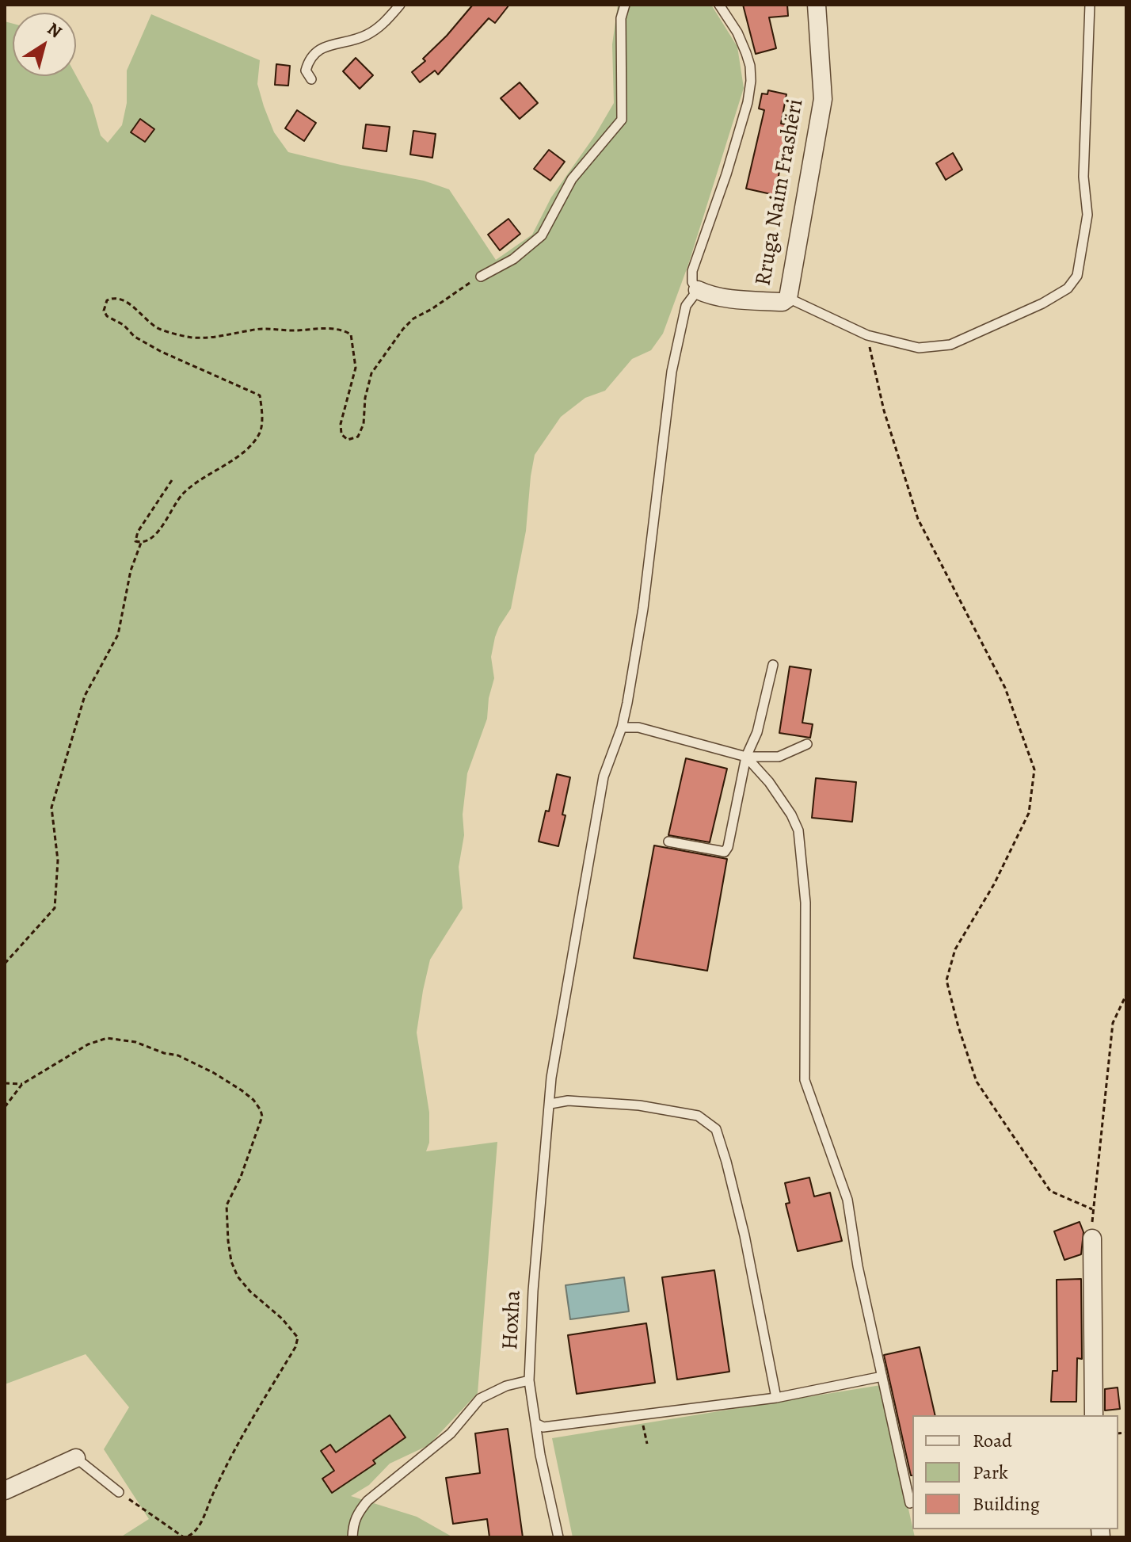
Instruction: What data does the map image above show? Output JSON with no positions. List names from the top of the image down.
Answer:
{
  "streets": {
    "street": ["Rruga Naim Frashëri"],
    "lane": ["Hoxha"]
  },
  "crossings": [
    ["Rruga Naim Frashëri", "Hoxha"]
  ],
  "legend": ["Road", "Park", "Building"],
  "north": "top right"
}
